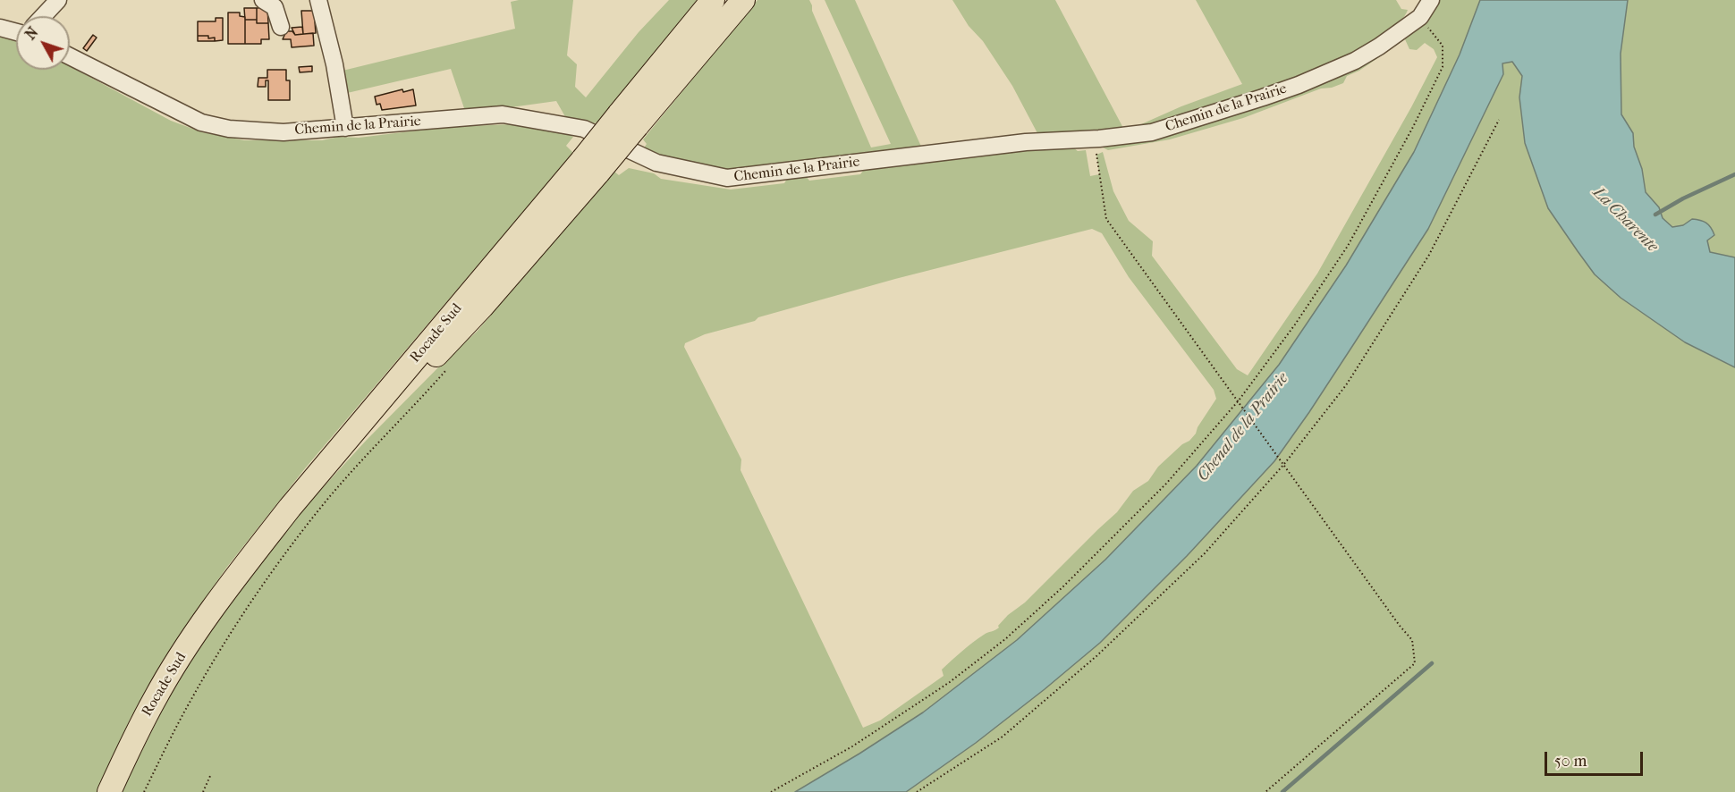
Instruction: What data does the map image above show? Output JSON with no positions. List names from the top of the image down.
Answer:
{
  "streets": {
    "highway": ["Rocade Sud"],
    "street": ["Chemin de la Prairie"]
  },
  "water": ["La Charente", "Chenal de la Prairie"],
  "scale_bar": "50 m",
  "north": "top left"
}
